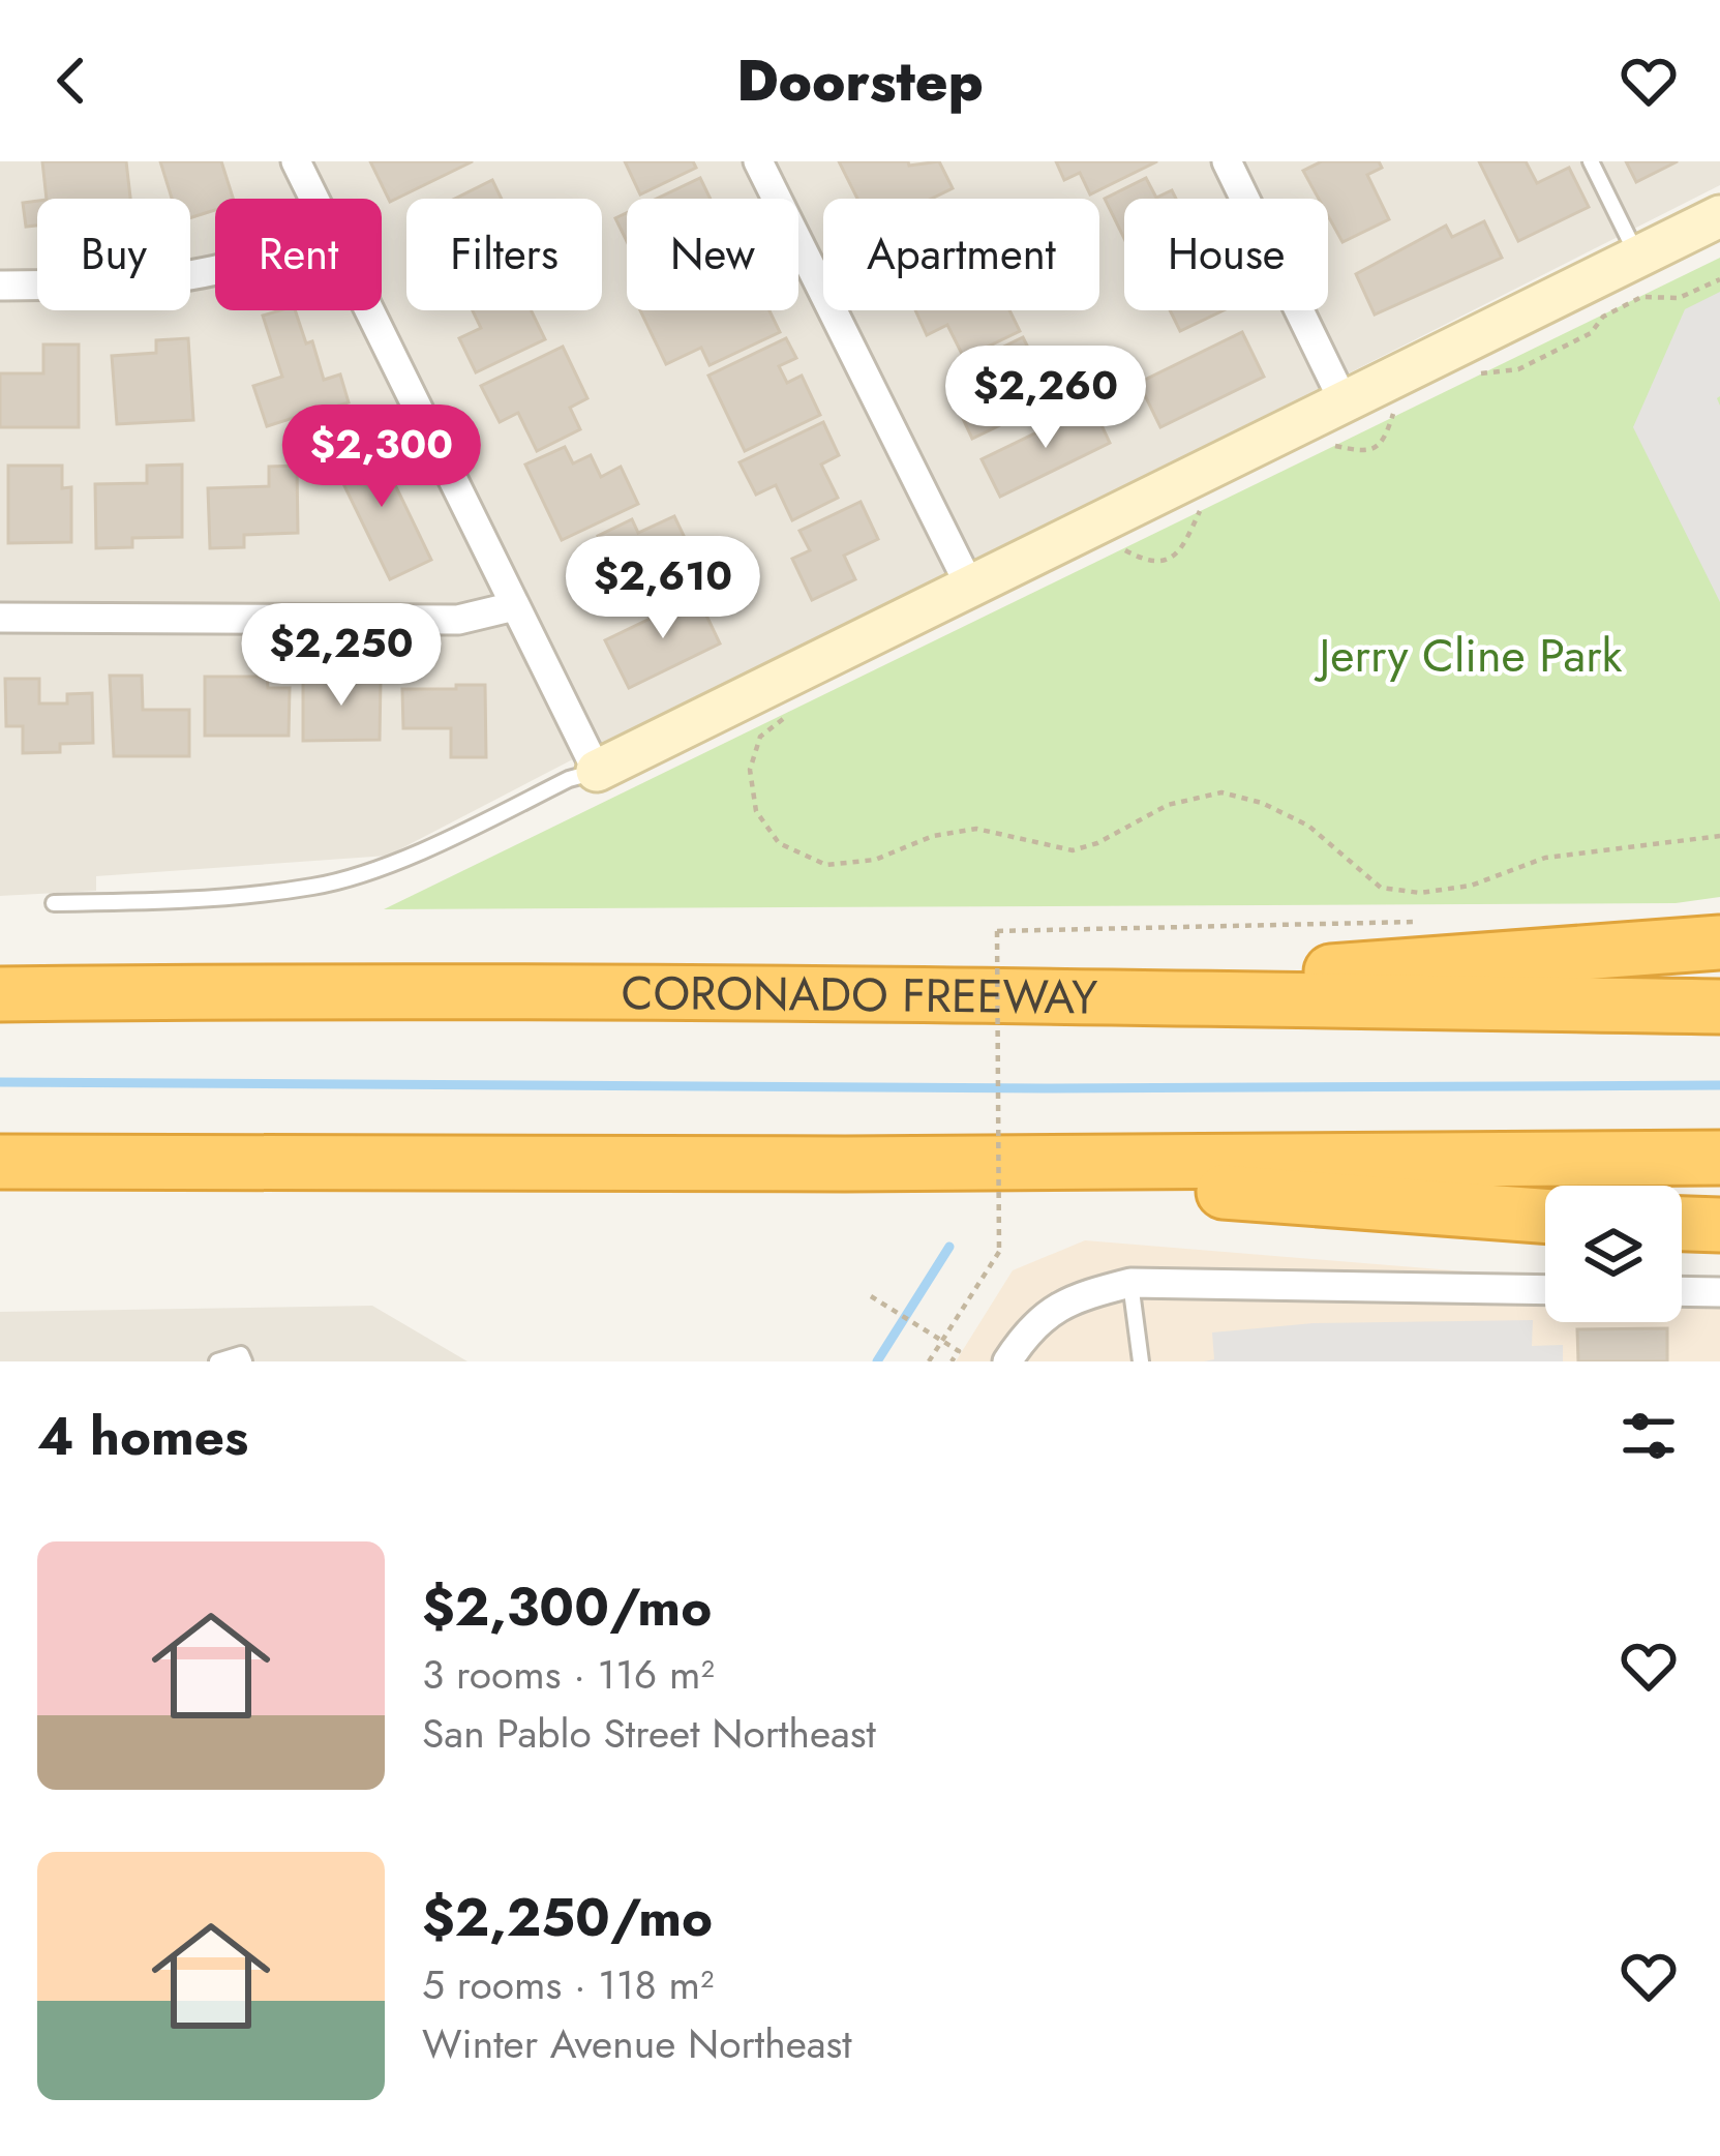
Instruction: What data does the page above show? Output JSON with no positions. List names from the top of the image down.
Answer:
{
  "streets": {
    "highway": ["CORONADO FREEWAY"]
  },
  "parks": ["Jerry Cline Park"],
  "page": {
    "header": "Doorstep",
    "chip": [
      "Buy",
      "Rent",
      "Filters",
      "New",
      "Apartment",
      "House"
    ],
    "price": [
      "$2,260",
      "$2,300",
      "$2,610",
      "$2,250"
    ],
    "heading": "4 homes",
    "list": [
      {
        "name": "$2,300/mo",
        "note": "3 rooms · 116 m² · San Pablo Street Northeast"
      },
      {
        "name": "$2,250/mo",
        "note": "5 rooms · 118 m² · Winter Avenue Northeast"
      }
    ]
  }
}
